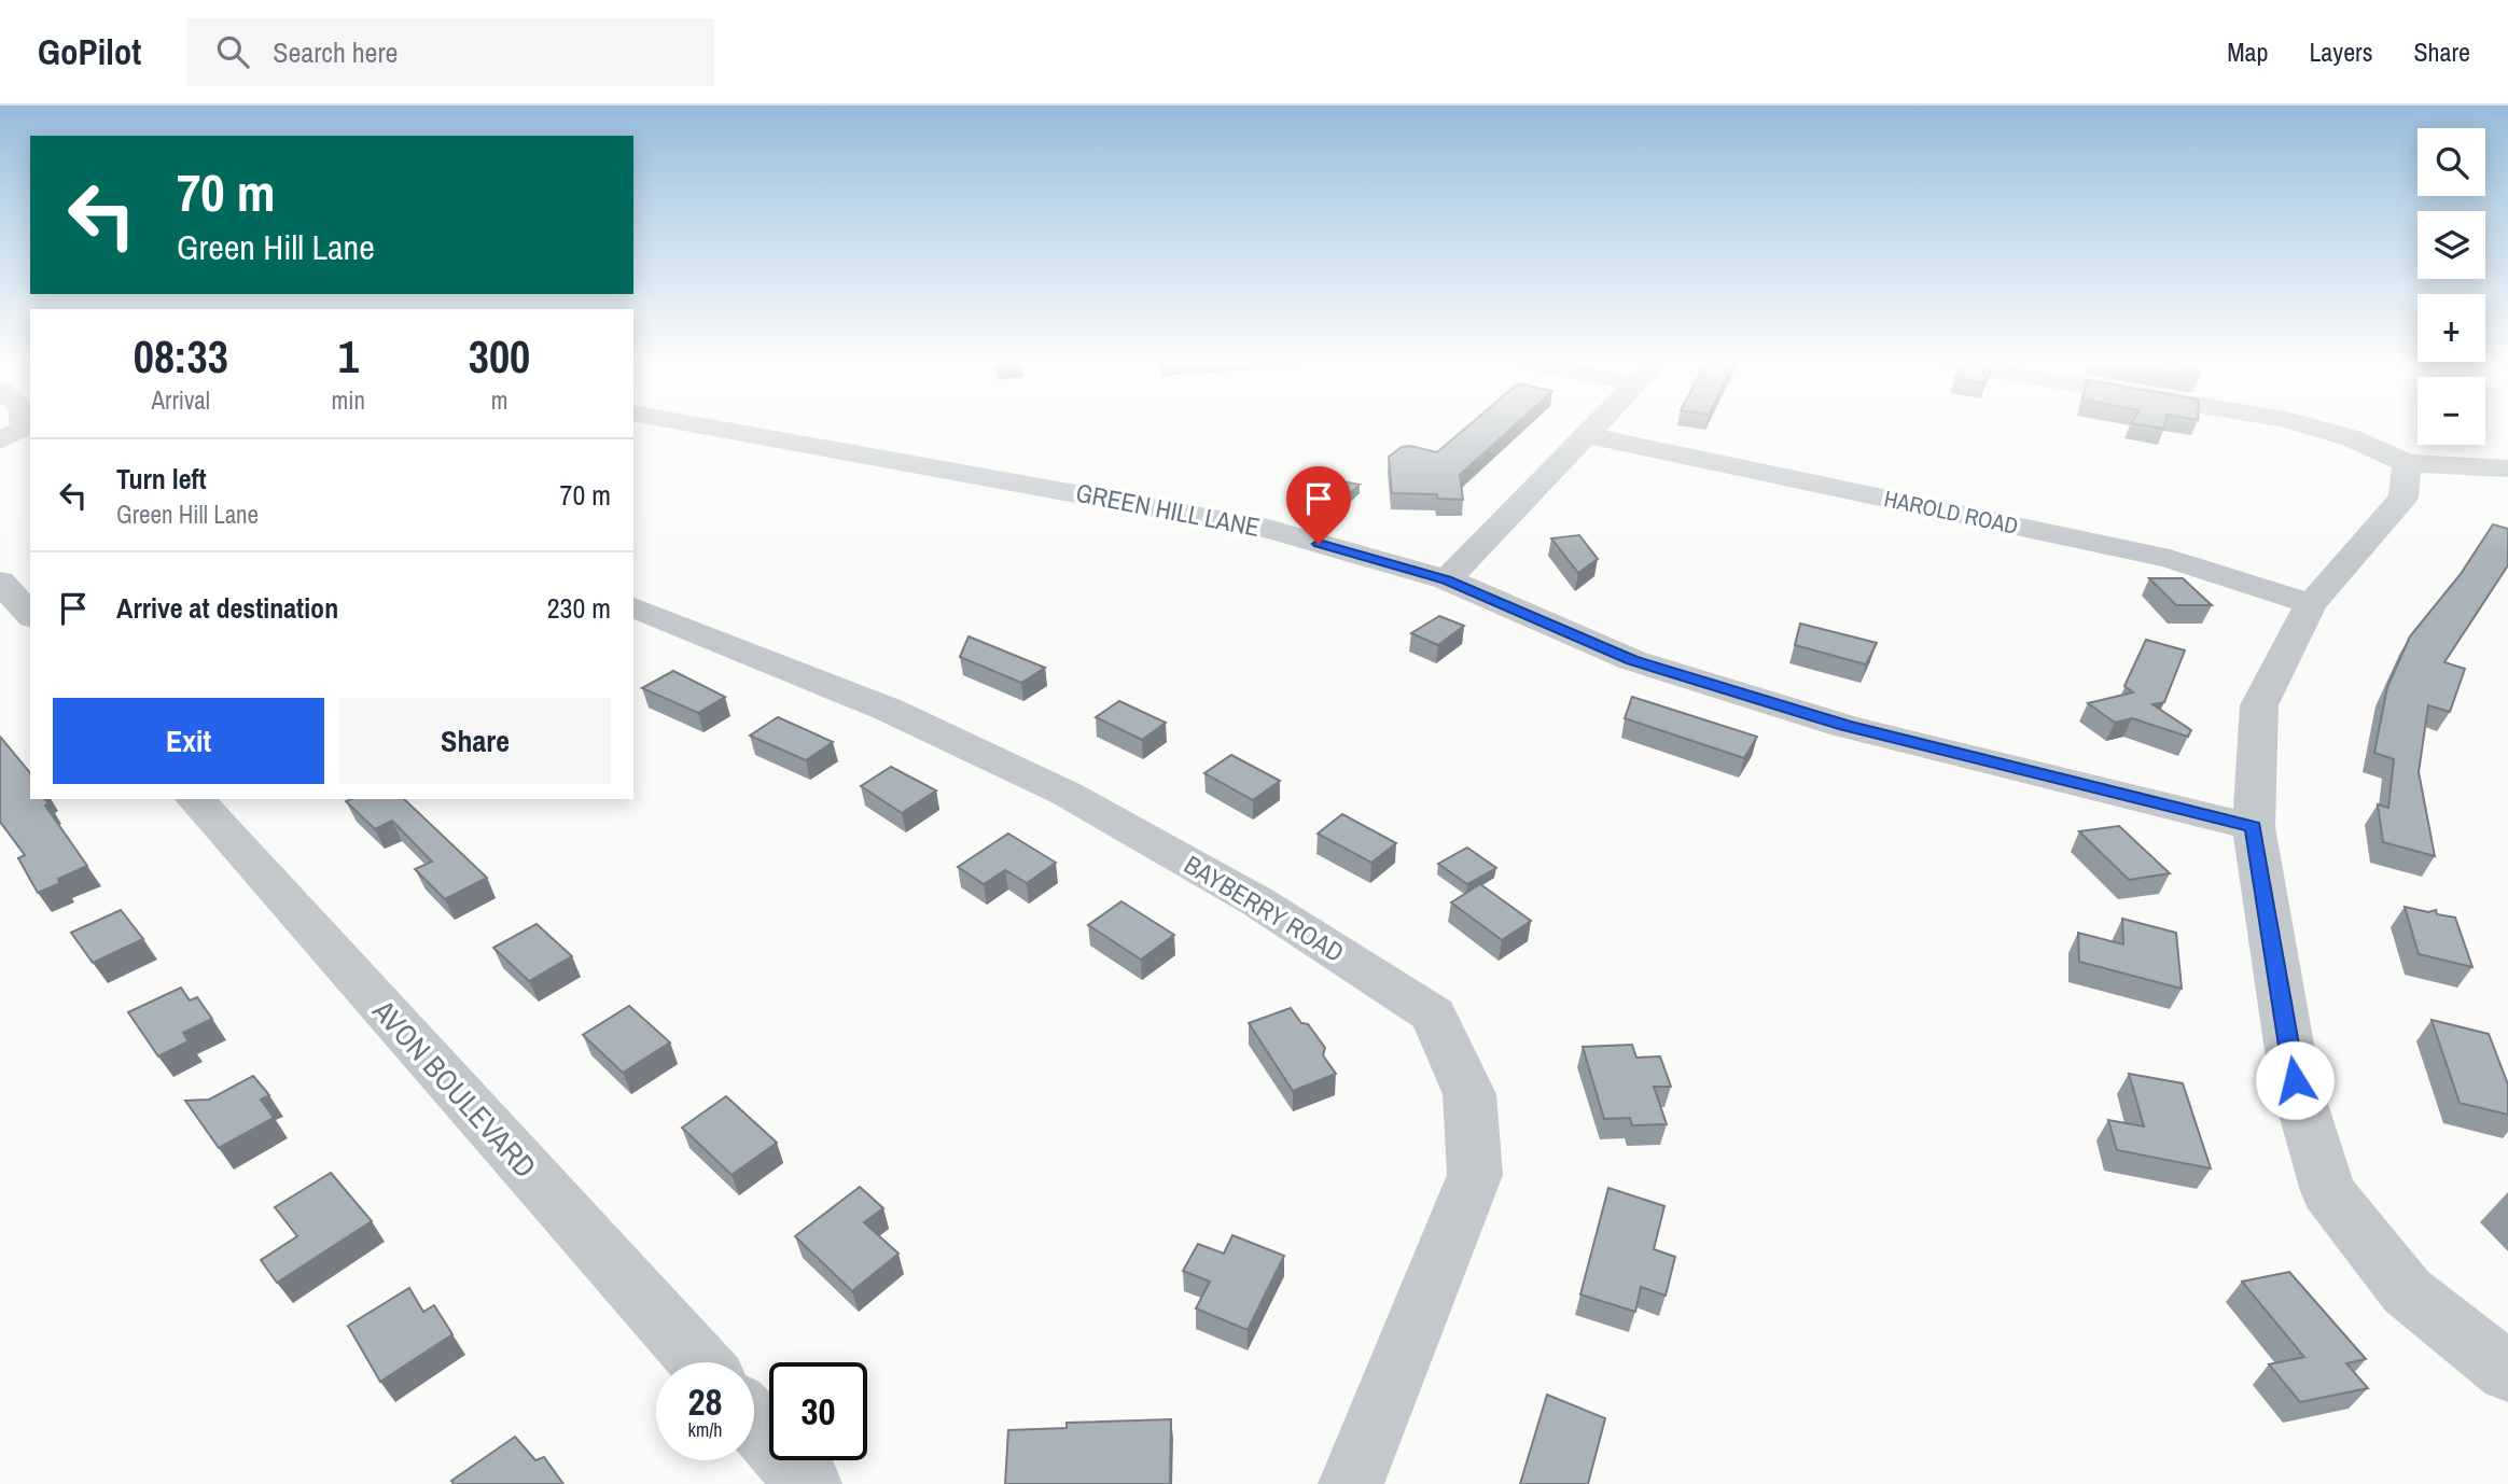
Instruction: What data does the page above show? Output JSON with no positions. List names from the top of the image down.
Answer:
{
  "streets": {
    "street": [
      "GREEN HILL LANE",
      "HAROLD ROAD",
      "BAYBERRY ROAD",
      "AVON BOULEVARD"
    ]
  },
  "page": {
    "header": "GoPilot",
    "search": "Search here",
    "nav": ["Map", "Layers", "Share"],
    "map_buttons": ["+", "−"],
    "turn": ["70 m", "Green Hill Lane"],
    "eta": [
      "08:33",
      "Arrival",
      "1",
      "min",
      "300",
      "m"
    ],
    "list": [
      {
        "name": "Turn left",
        "note": "Green Hill Lane",
        "value": "70 m"
      },
      {
        "name": "Arrive at destination",
        "value": "230 m"
      }
    ],
    "buttons": ["Exit", "Share"],
    "speed": "28 km/h",
    "limit": "30"
  }
}
